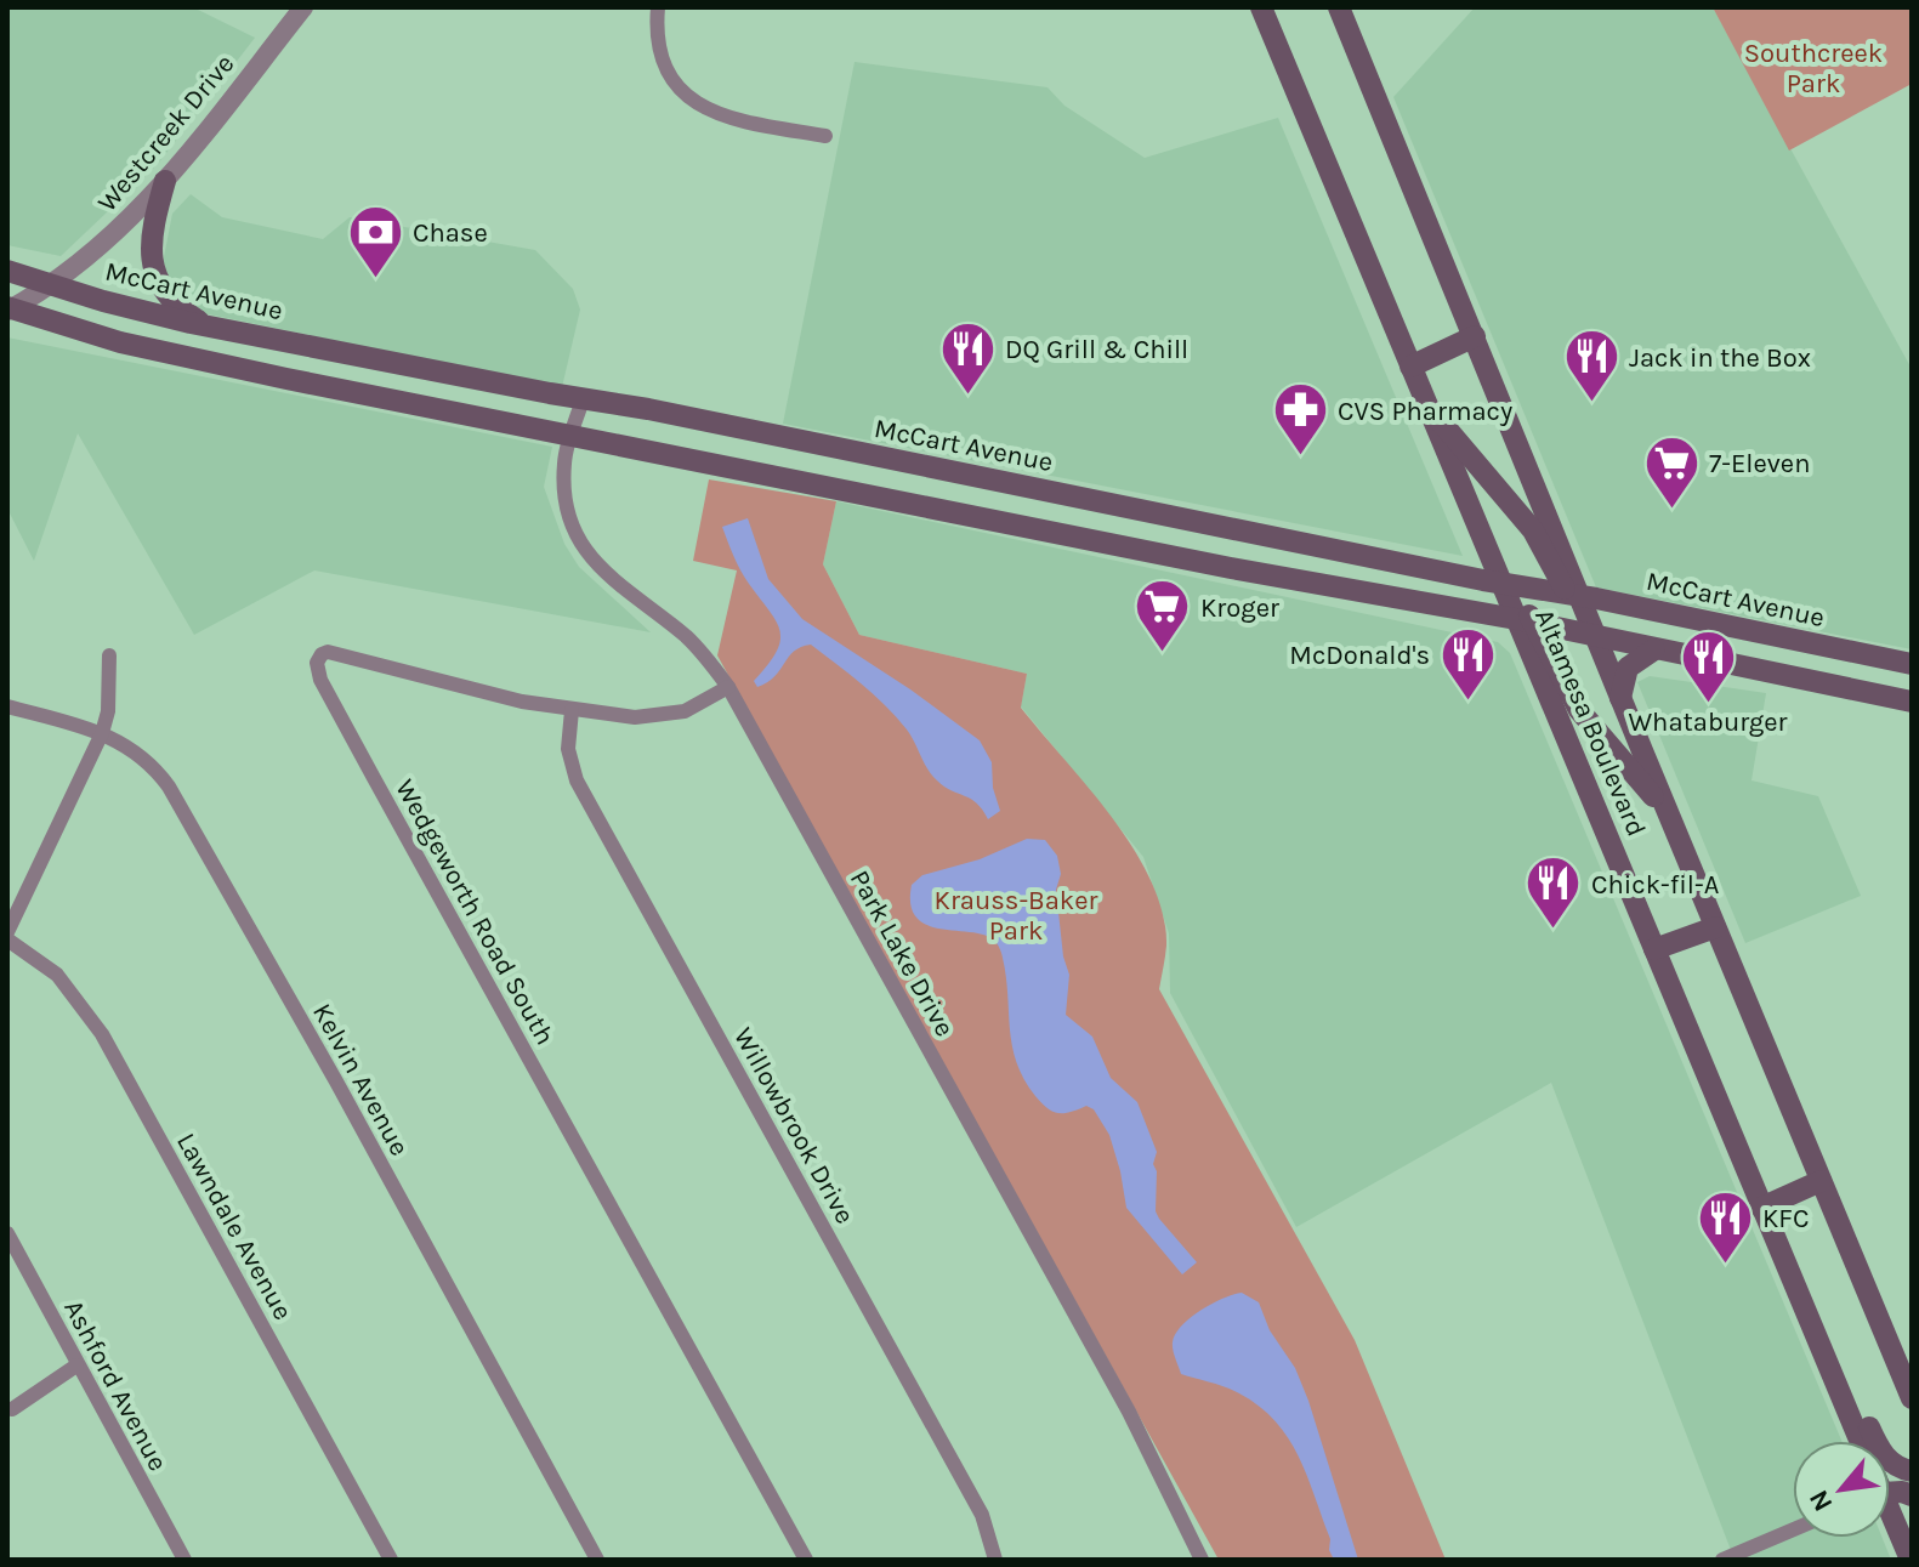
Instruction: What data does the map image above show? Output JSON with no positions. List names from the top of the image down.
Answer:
{
  "streets": {
    "main road": ["McCart Avenue", "Altamesa Boulevard"],
    "street": [
      "Westcreek Drive",
      "Wedgeworth Road South",
      "Park Lake Drive",
      "Kelvin Avenue",
      "Willowbrook Drive",
      "Lawndale Avenue",
      "Ashford Avenue"
    ]
  },
  "crossings": [
    ["Westcreek Drive", "McCart Avenue"],
    ["McCart Avenue", "Altamesa Boulevard"],
    ["McCart Avenue", "Park Lake Drive"],
    ["Wedgeworth Road South", "Park Lake Drive"],
    ["Wedgeworth Road South", "Willowbrook Drive"]
  ],
  "parks": ["Southcreek Park", "Krauss-Baker Park"],
  "places": {
    "bank": ["Chase"],
    "restaurant": [
      "DQ Grill & Chill",
      "Jack in the Box",
      "McDonald's",
      "Whataburger",
      "Chick-fil-A",
      "KFC"
    ],
    "pharmacy": ["CVS Pharmacy"],
    "supermarket": ["7-Eleven", "Kroger"]
  },
  "north": "bottom left"
}
